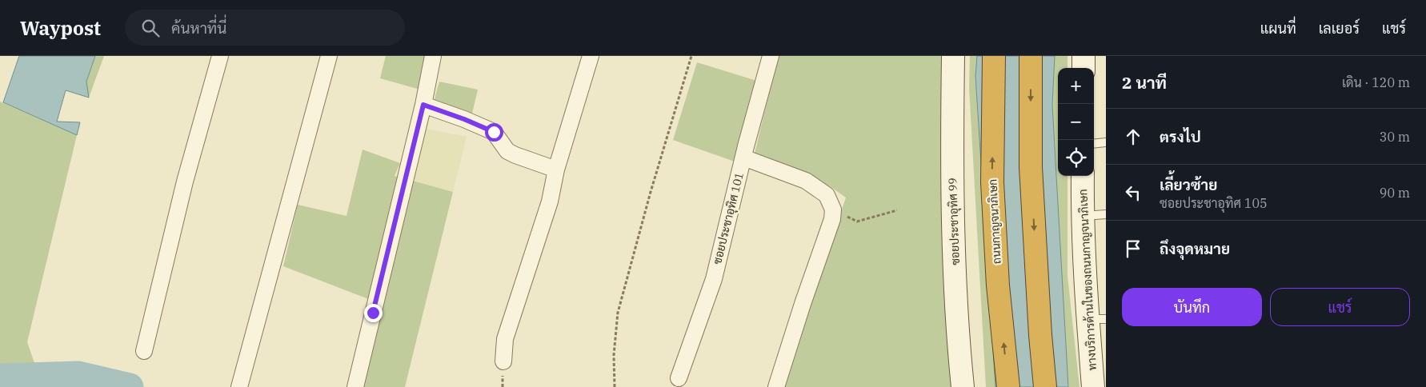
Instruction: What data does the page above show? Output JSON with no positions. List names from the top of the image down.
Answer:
{
  "streets": {
    "highway": ["ถนนกาญจนาภิเษก"],
    "main road": ["ซอยประชาอุทิศ 99", "ทางบริการด้านในของถนนกาญจนาภิเษก"],
    "street": ["ซอยประชาอุทิศ 101"]
  },
  "page": {
    "header": "Waypost",
    "search": "ค้นหาที่นี่",
    "nav": ["แผนที่", "เลเยอร์", "แชร์"],
    "heading": ["2 นาที", "เดิน · 120 m"],
    "map_buttons": ["+", "−"],
    "list": [
      ["ตรงไป", "30 m"],
      ["เลี้ยวซ้าย", "ซอยประชาอุทิศ 105", "90 m"],
      "ถึงจุดหมาย"
    ],
    "buttons": ["บันทึก", "แชร์"]
  }
}
